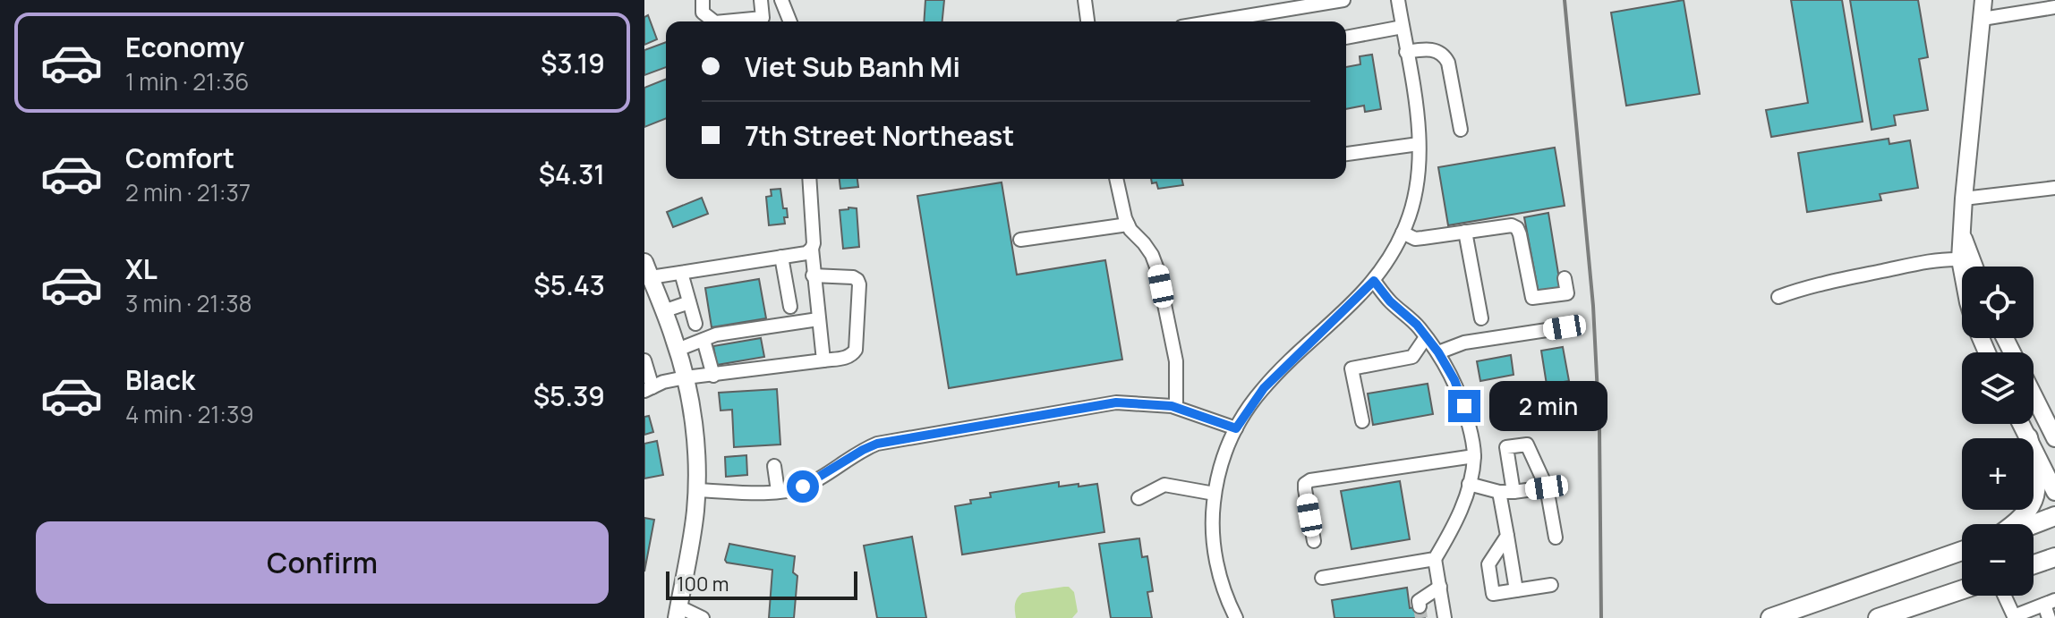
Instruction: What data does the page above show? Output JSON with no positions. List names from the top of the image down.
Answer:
{
  "scale_bar": "100 m",
  "page": {
    "list": [
      {
        "name": "Economy",
        "note": "1 min · 21:36",
        "value": "$3.19"
      },
      {
        "name": "Comfort",
        "note": "2 min · 21:37",
        "value": "$4.31"
      },
      {
        "name": "XL",
        "note": "3 min · 21:38",
        "value": "$5.43"
      },
      {
        "name": "Black",
        "note": "4 min · 21:39",
        "value": "$5.39"
      }
    ],
    "banner": ["Viet Sub Banh Mi", "7th Street Northeast"],
    "map_buttons": ["+", "−"],
    "bubble": "2 min",
    "buttons": "Confirm",
    "scale": "100 m"
  }
}
